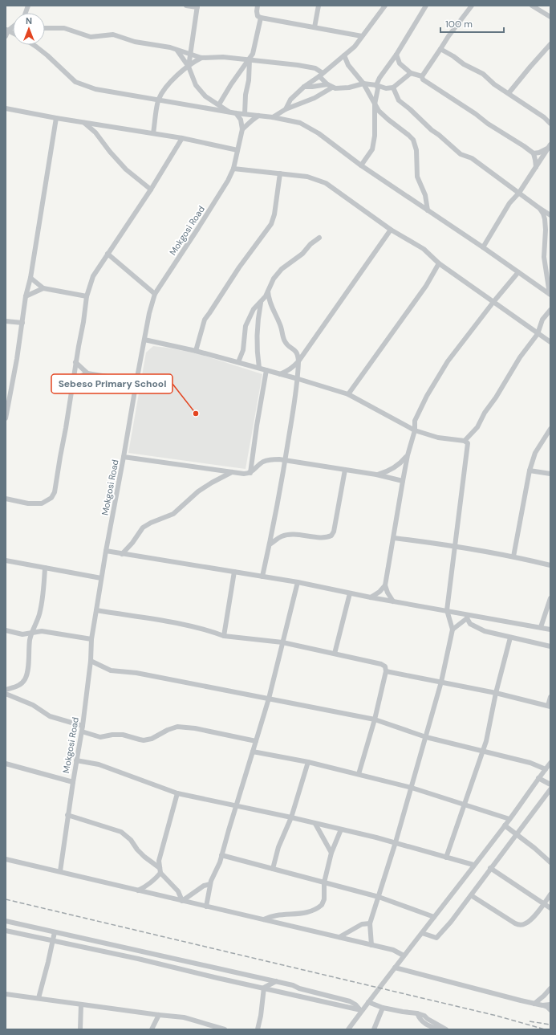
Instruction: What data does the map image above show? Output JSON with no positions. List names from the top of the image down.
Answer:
{
  "streets": {
    "street": ["Mokgosi Road"]
  },
  "places": ["Sebeso Primary School"],
  "scale_bar": "100 m",
  "north": "top"
}
